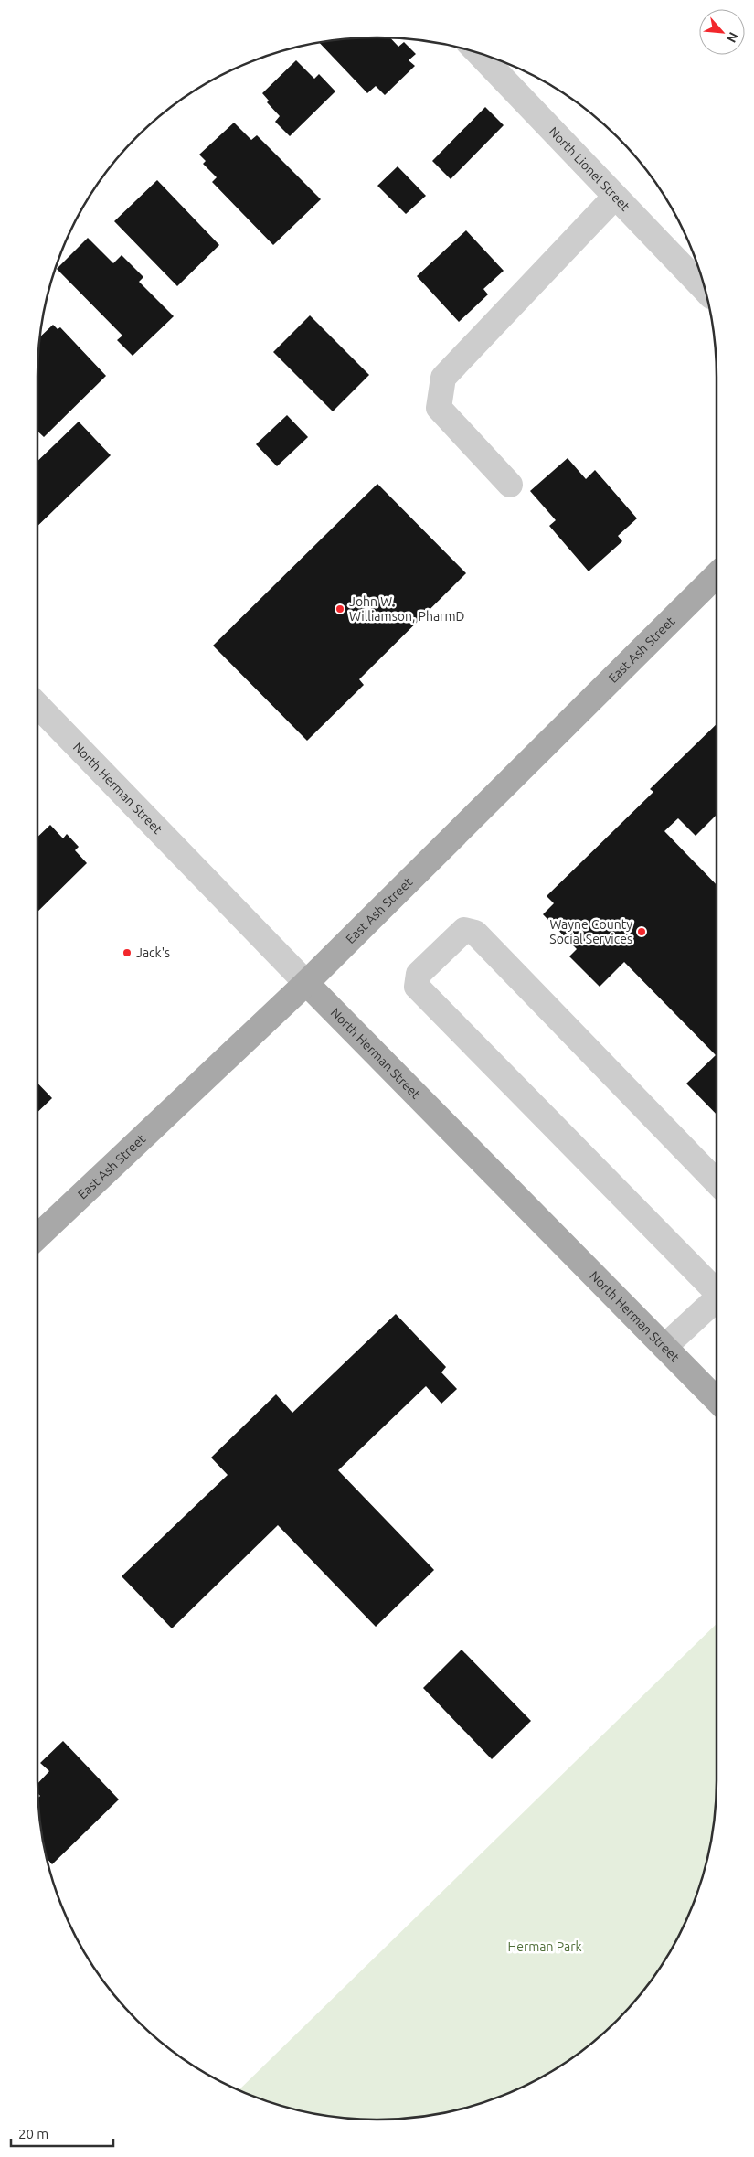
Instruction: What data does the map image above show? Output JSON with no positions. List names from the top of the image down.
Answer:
{
  "streets": {
    "main road": ["East Ash Street", "North Herman Street"],
    "street": ["North Lionel Street"]
  },
  "crossings": [
    ["East Ash Street", "North Herman Street"]
  ],
  "parks": ["Herman Park"],
  "places": ["John W. Williamson, PharmD", "Wayne County Social Services", "Jack's"],
  "scale_bar": "20 m",
  "north": "bottom right"
}
